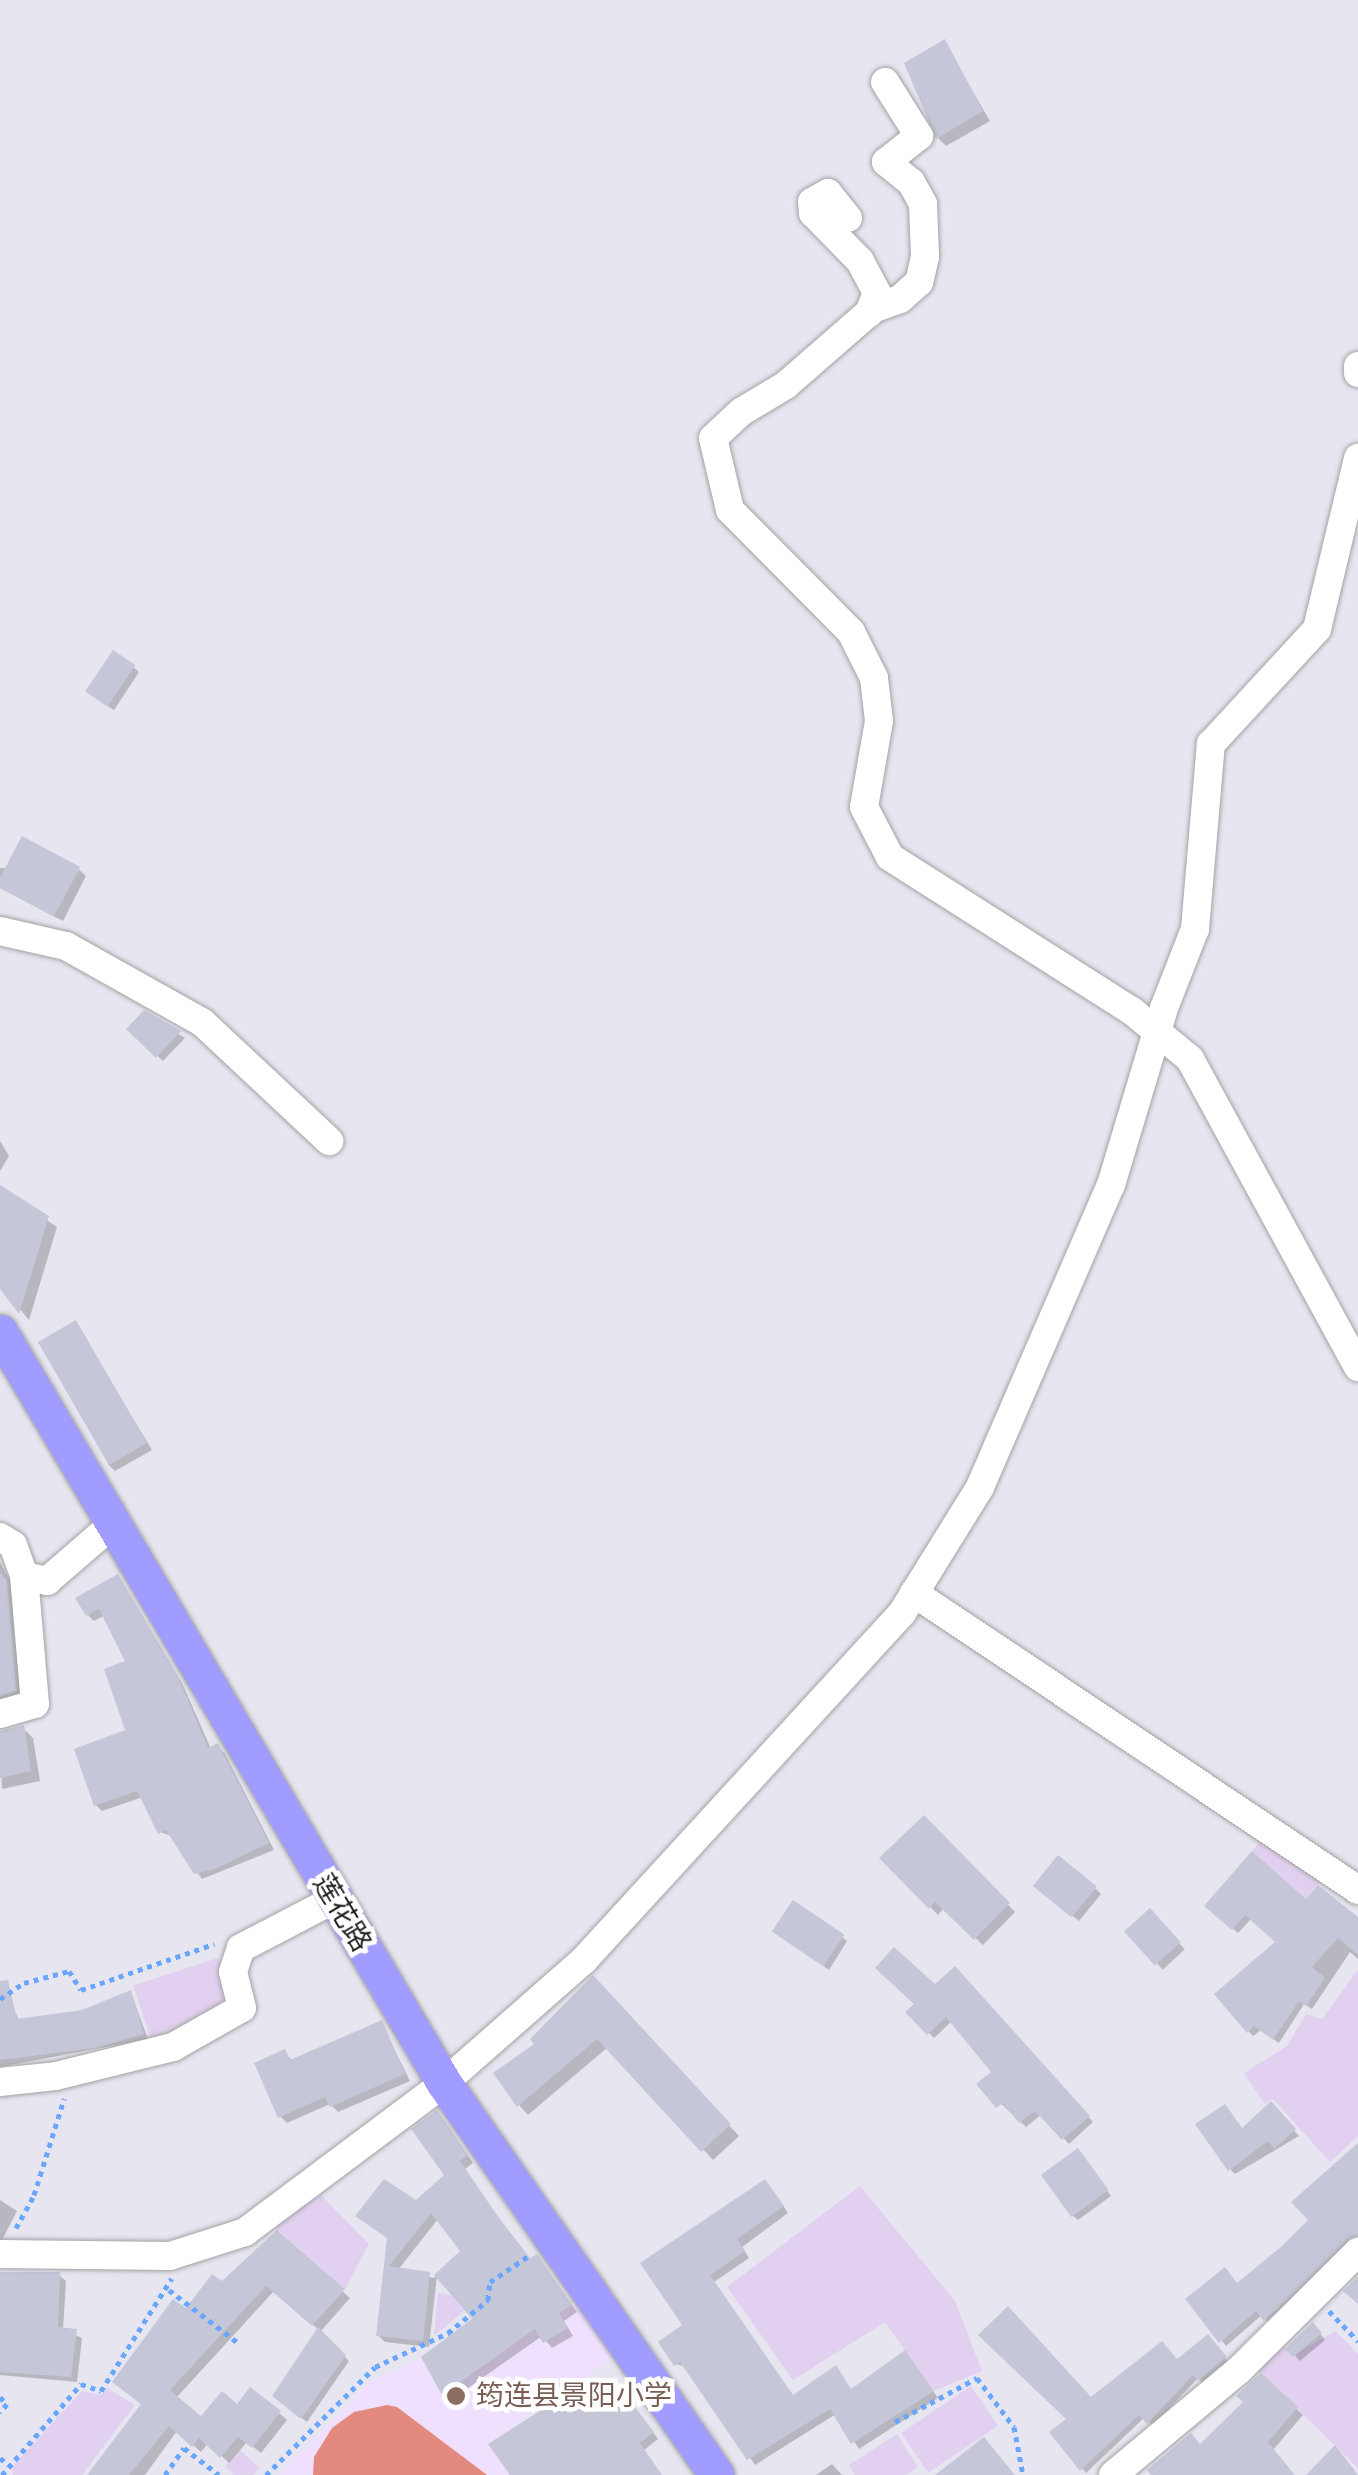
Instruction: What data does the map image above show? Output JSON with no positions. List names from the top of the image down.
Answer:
{
  "streets": {
    "main road": ["莲花路"]
  },
  "places": ["筠连县景阳小学"]
}
